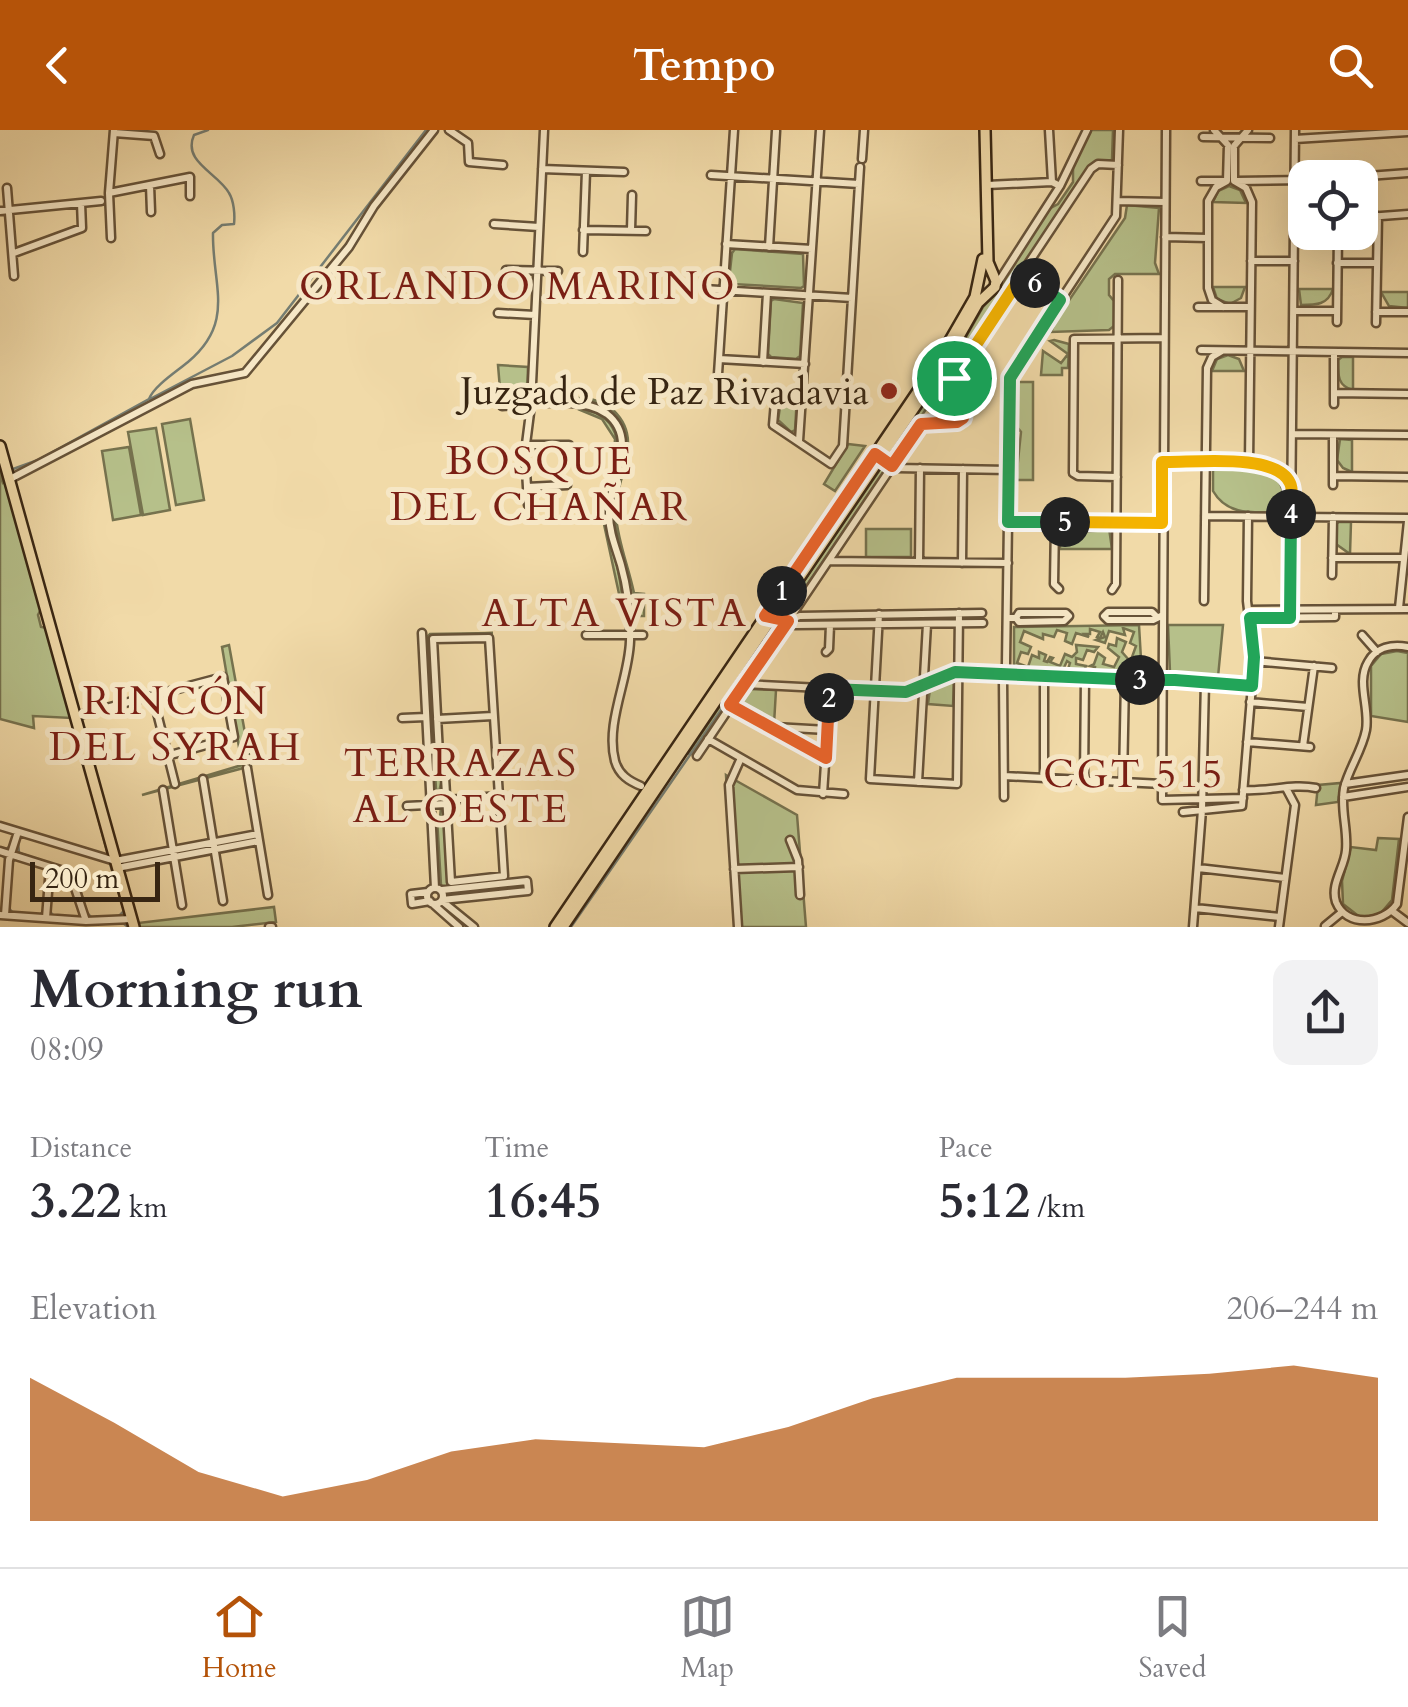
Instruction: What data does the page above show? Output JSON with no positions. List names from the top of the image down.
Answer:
{
  "districts": [
    "ORLANDO MARINO",
    "BOSQUE DEL CHAÑAR",
    "ALTA VISTA",
    "RINCÓN DEL SYRAH",
    "TERRAZAS AL OESTE",
    "CGT 515"
  ],
  "places": ["Juzgado de Paz Rivadavia"],
  "scale_bar": "200 m",
  "page": {
    "header": "Tempo",
    "pins": [
      "6",
      "4",
      "5",
      "1",
      "3",
      "2"
    ],
    "scale": "200 m",
    "heading": ["Morning run", "08:09"],
    "stats": [
      ["Distance", "3.22 km"],
      ["Time", "16:45"],
      ["Pace", "5:12 /km"]
    ],
    "chart": ["Elevation", "206–244 m"],
    "tabs": ["Home", "Map", "Saved"]
  }
}
